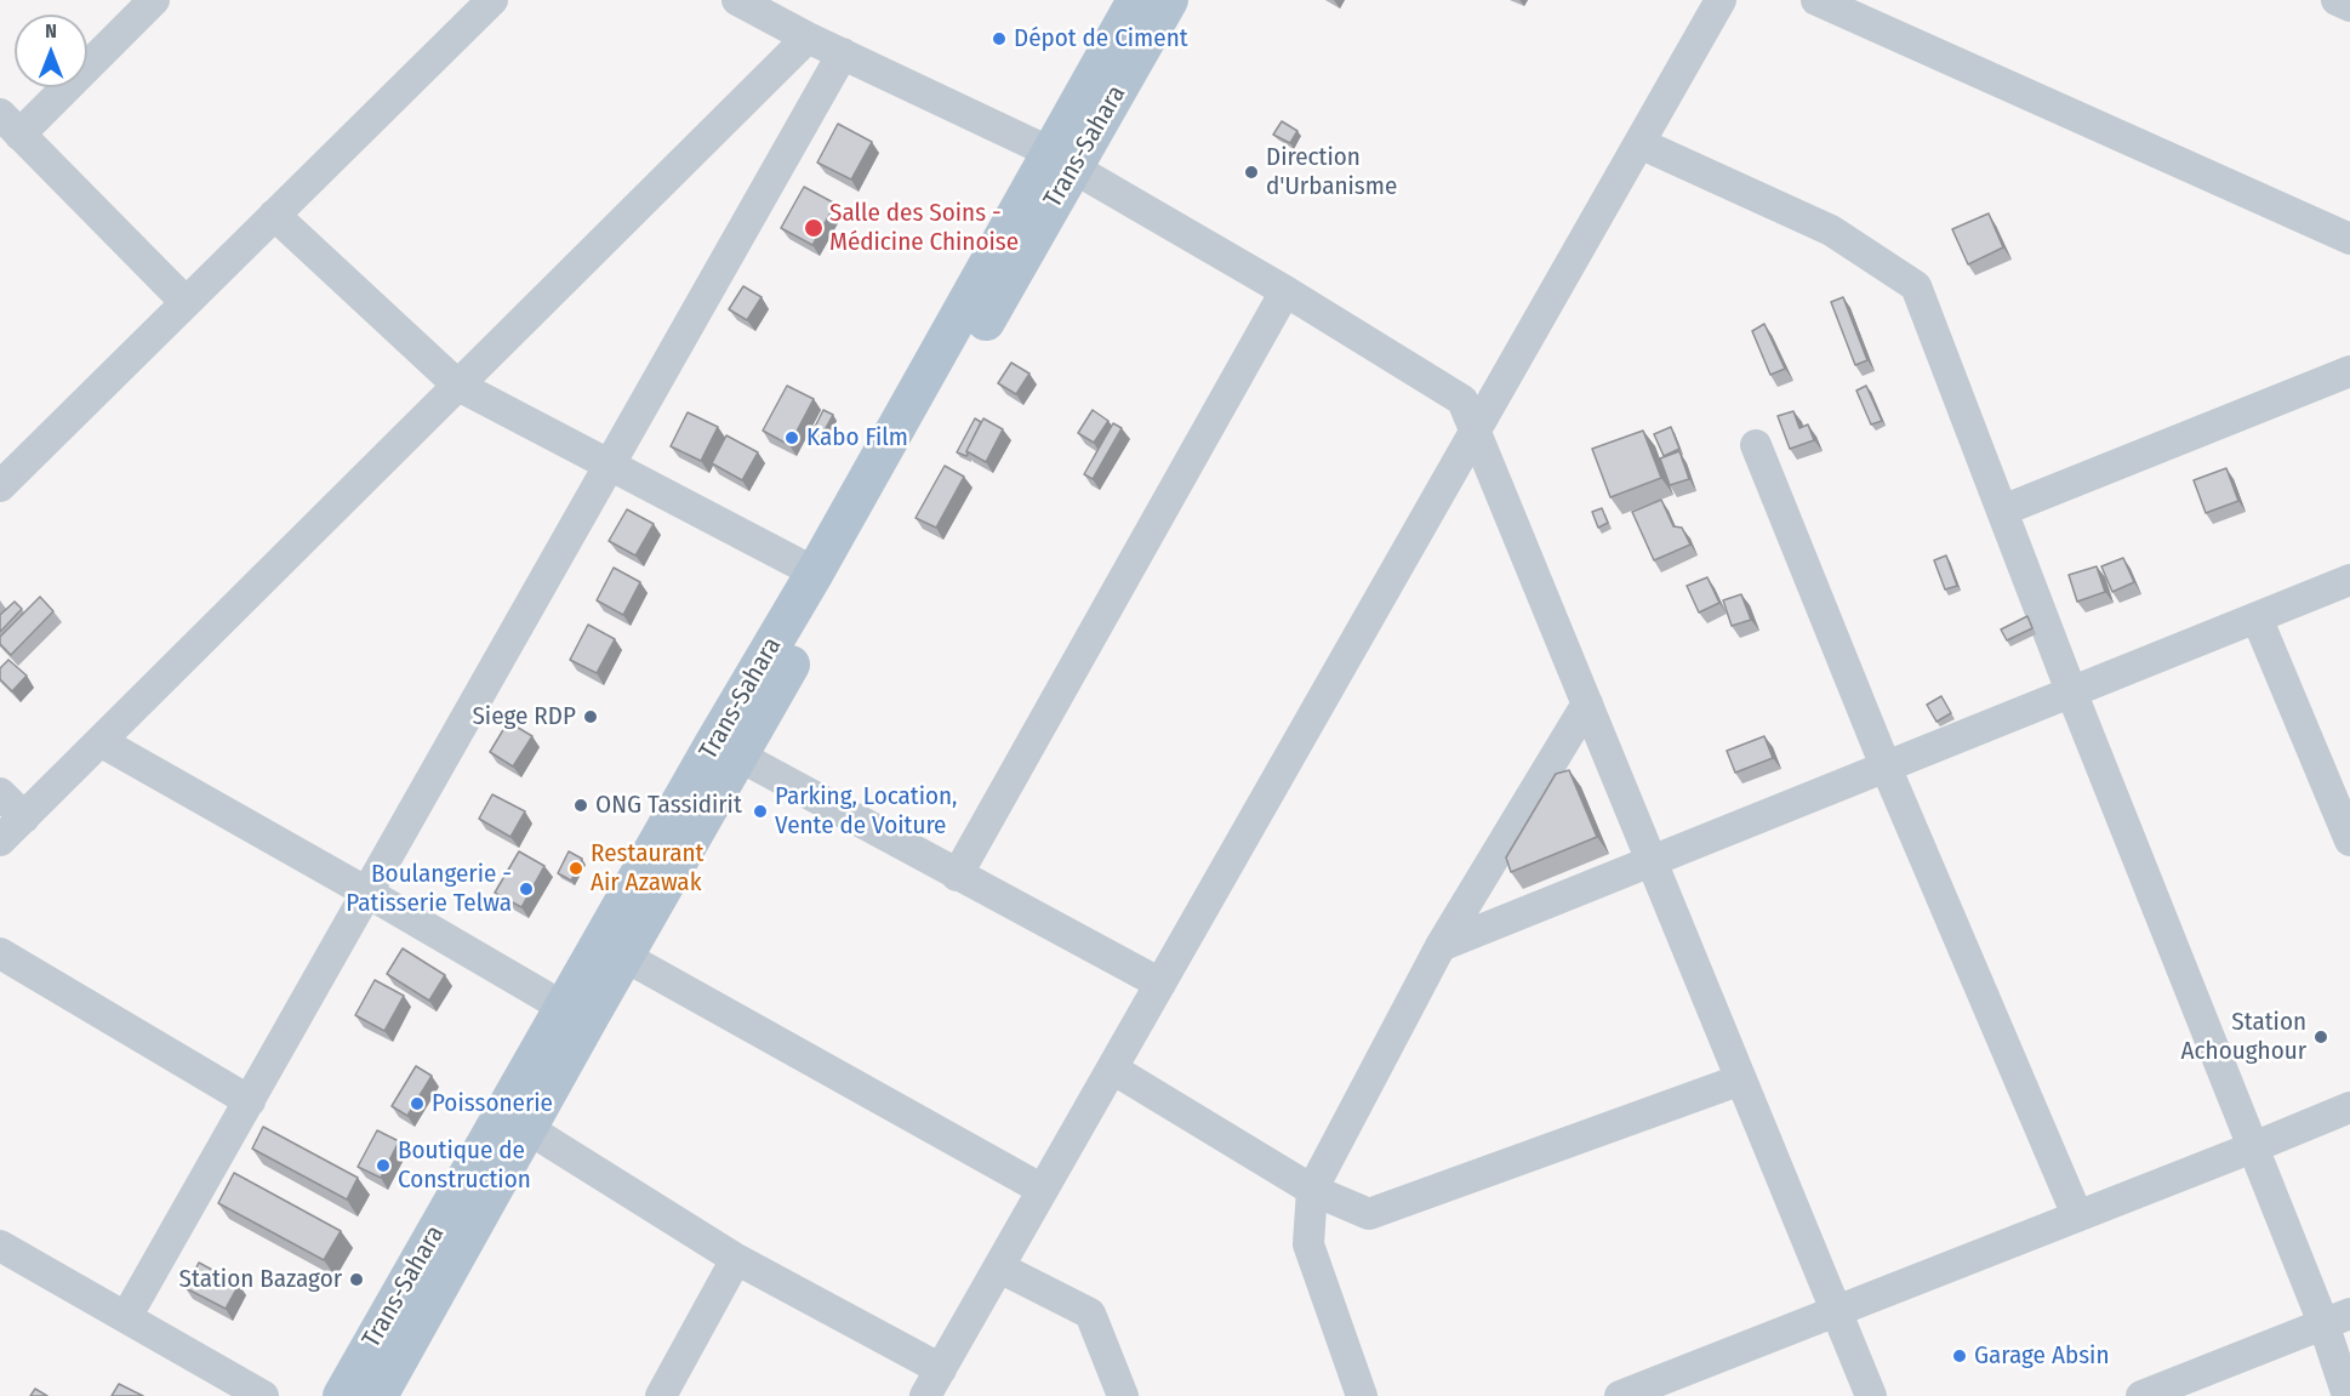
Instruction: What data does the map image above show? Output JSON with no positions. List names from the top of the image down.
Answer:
{
  "streets": {
    "main road": ["Trans-Sahara"]
  },
  "places": [
    "Dépot de Ciment",
    "Direction d'Urbanisme",
    "Salle des Soins - Médicine Chinoise",
    "Kabo Film",
    "Siege RDP",
    "ONG Tassidirit",
    "Parking, Location, Vente de Voiture",
    "Restaurant Air Azawak",
    "Boulangerie - Patisserie Telwa",
    "Station Achoughour",
    "Poissonerie",
    "Boutique de Construction",
    "Station Bazagor",
    "Garage Absin"
  ],
  "north": "top"
}
